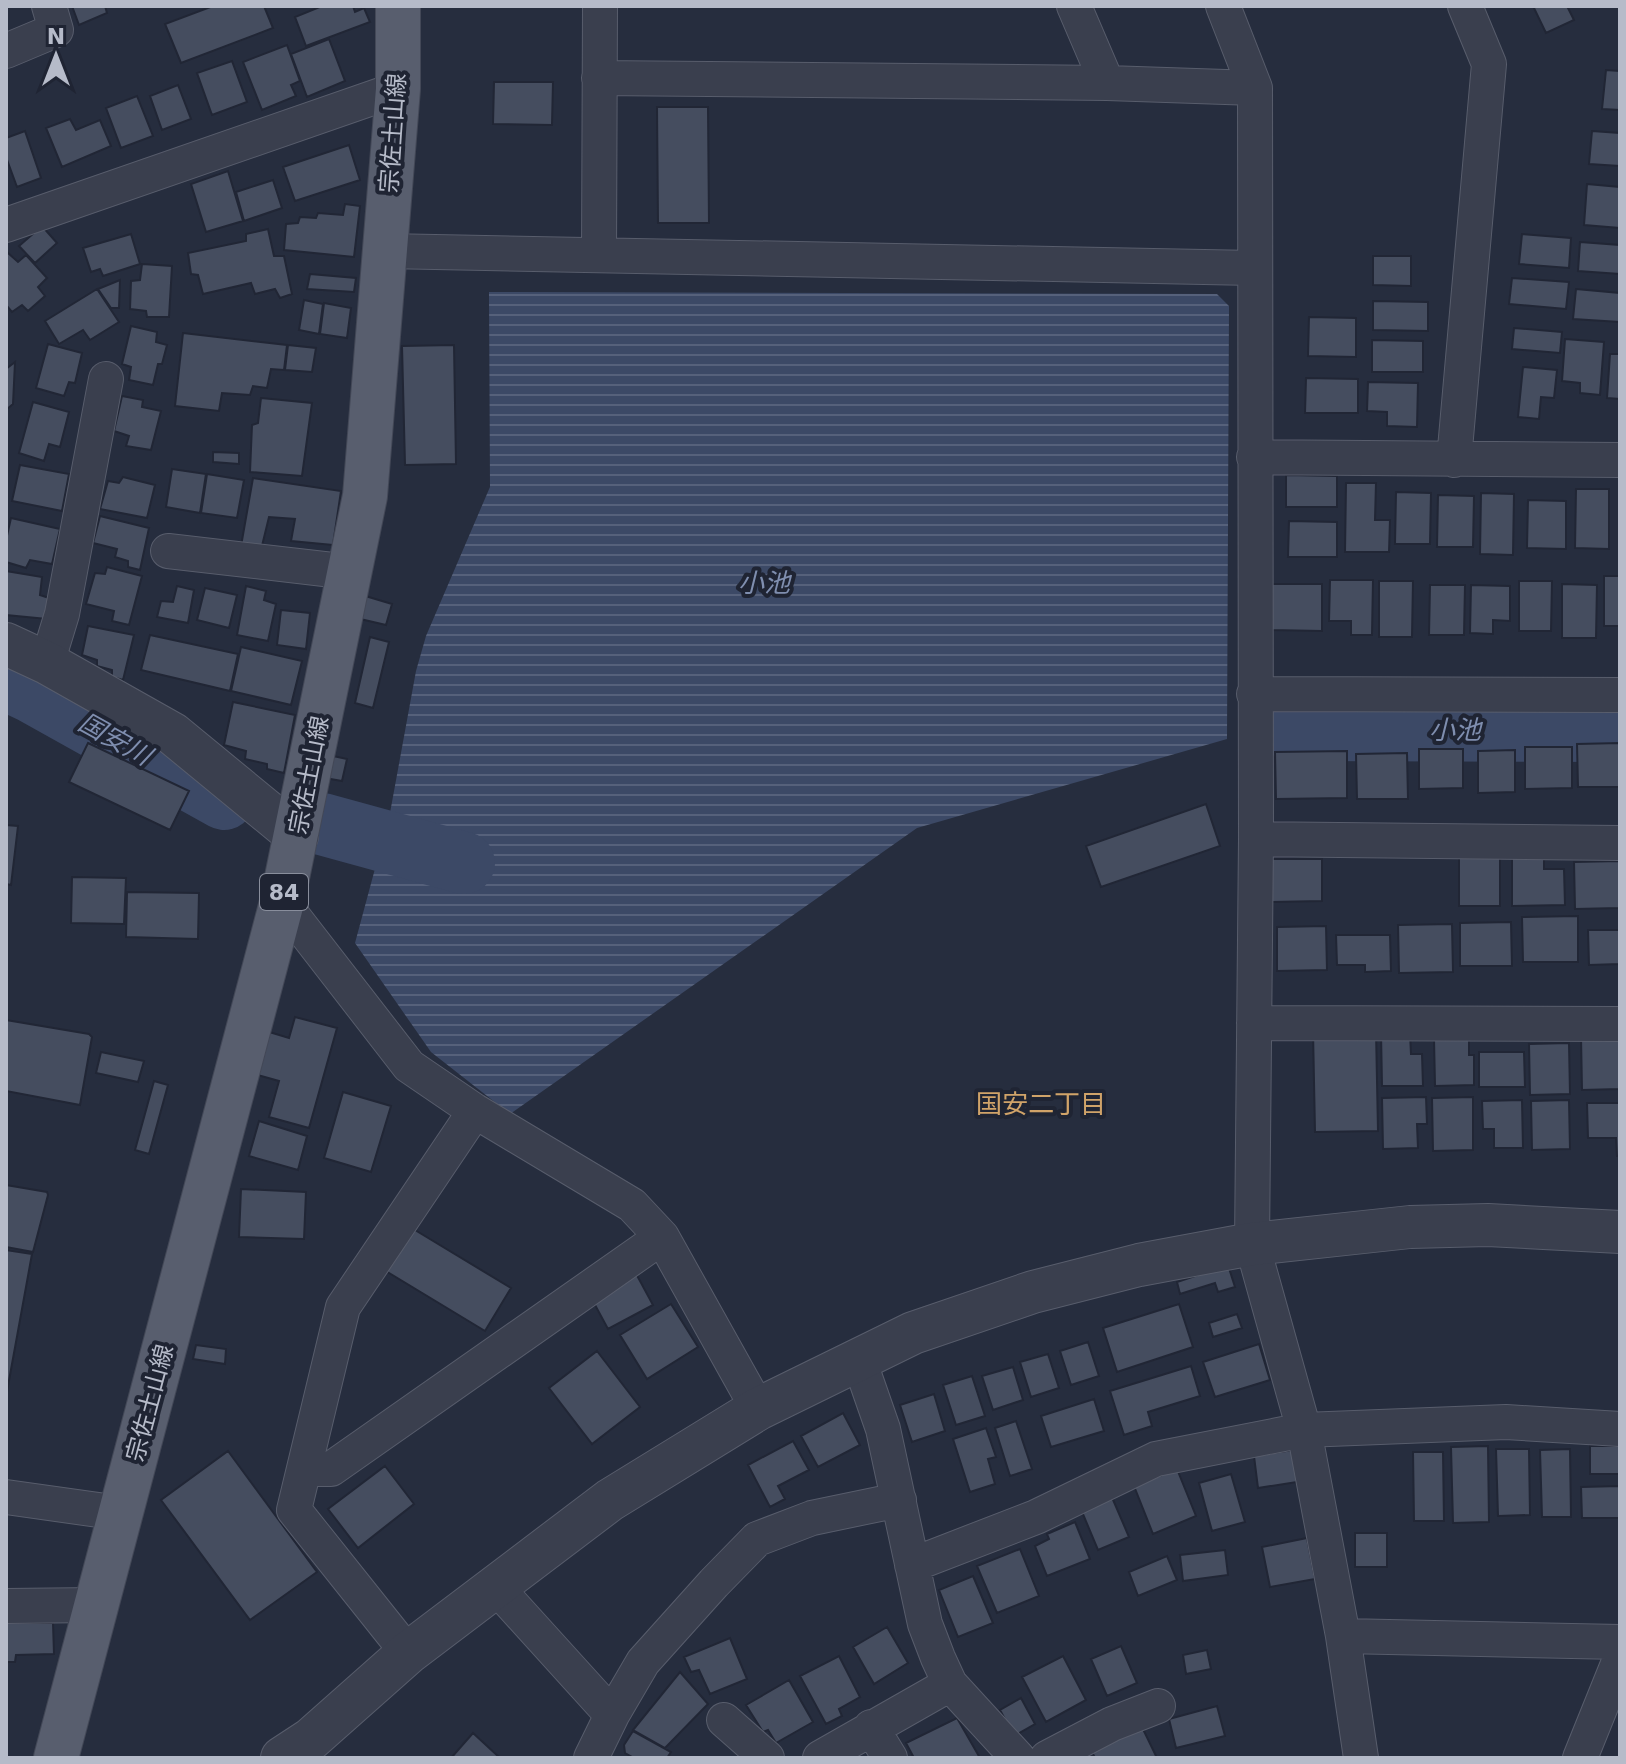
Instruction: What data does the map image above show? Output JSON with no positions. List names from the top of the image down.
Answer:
{
  "streets": {
    "main road": ["宗佐土山線", "84"]
  },
  "districts": ["国安二丁目"],
  "water": ["小池", "国安川"],
  "north": "top"
}
